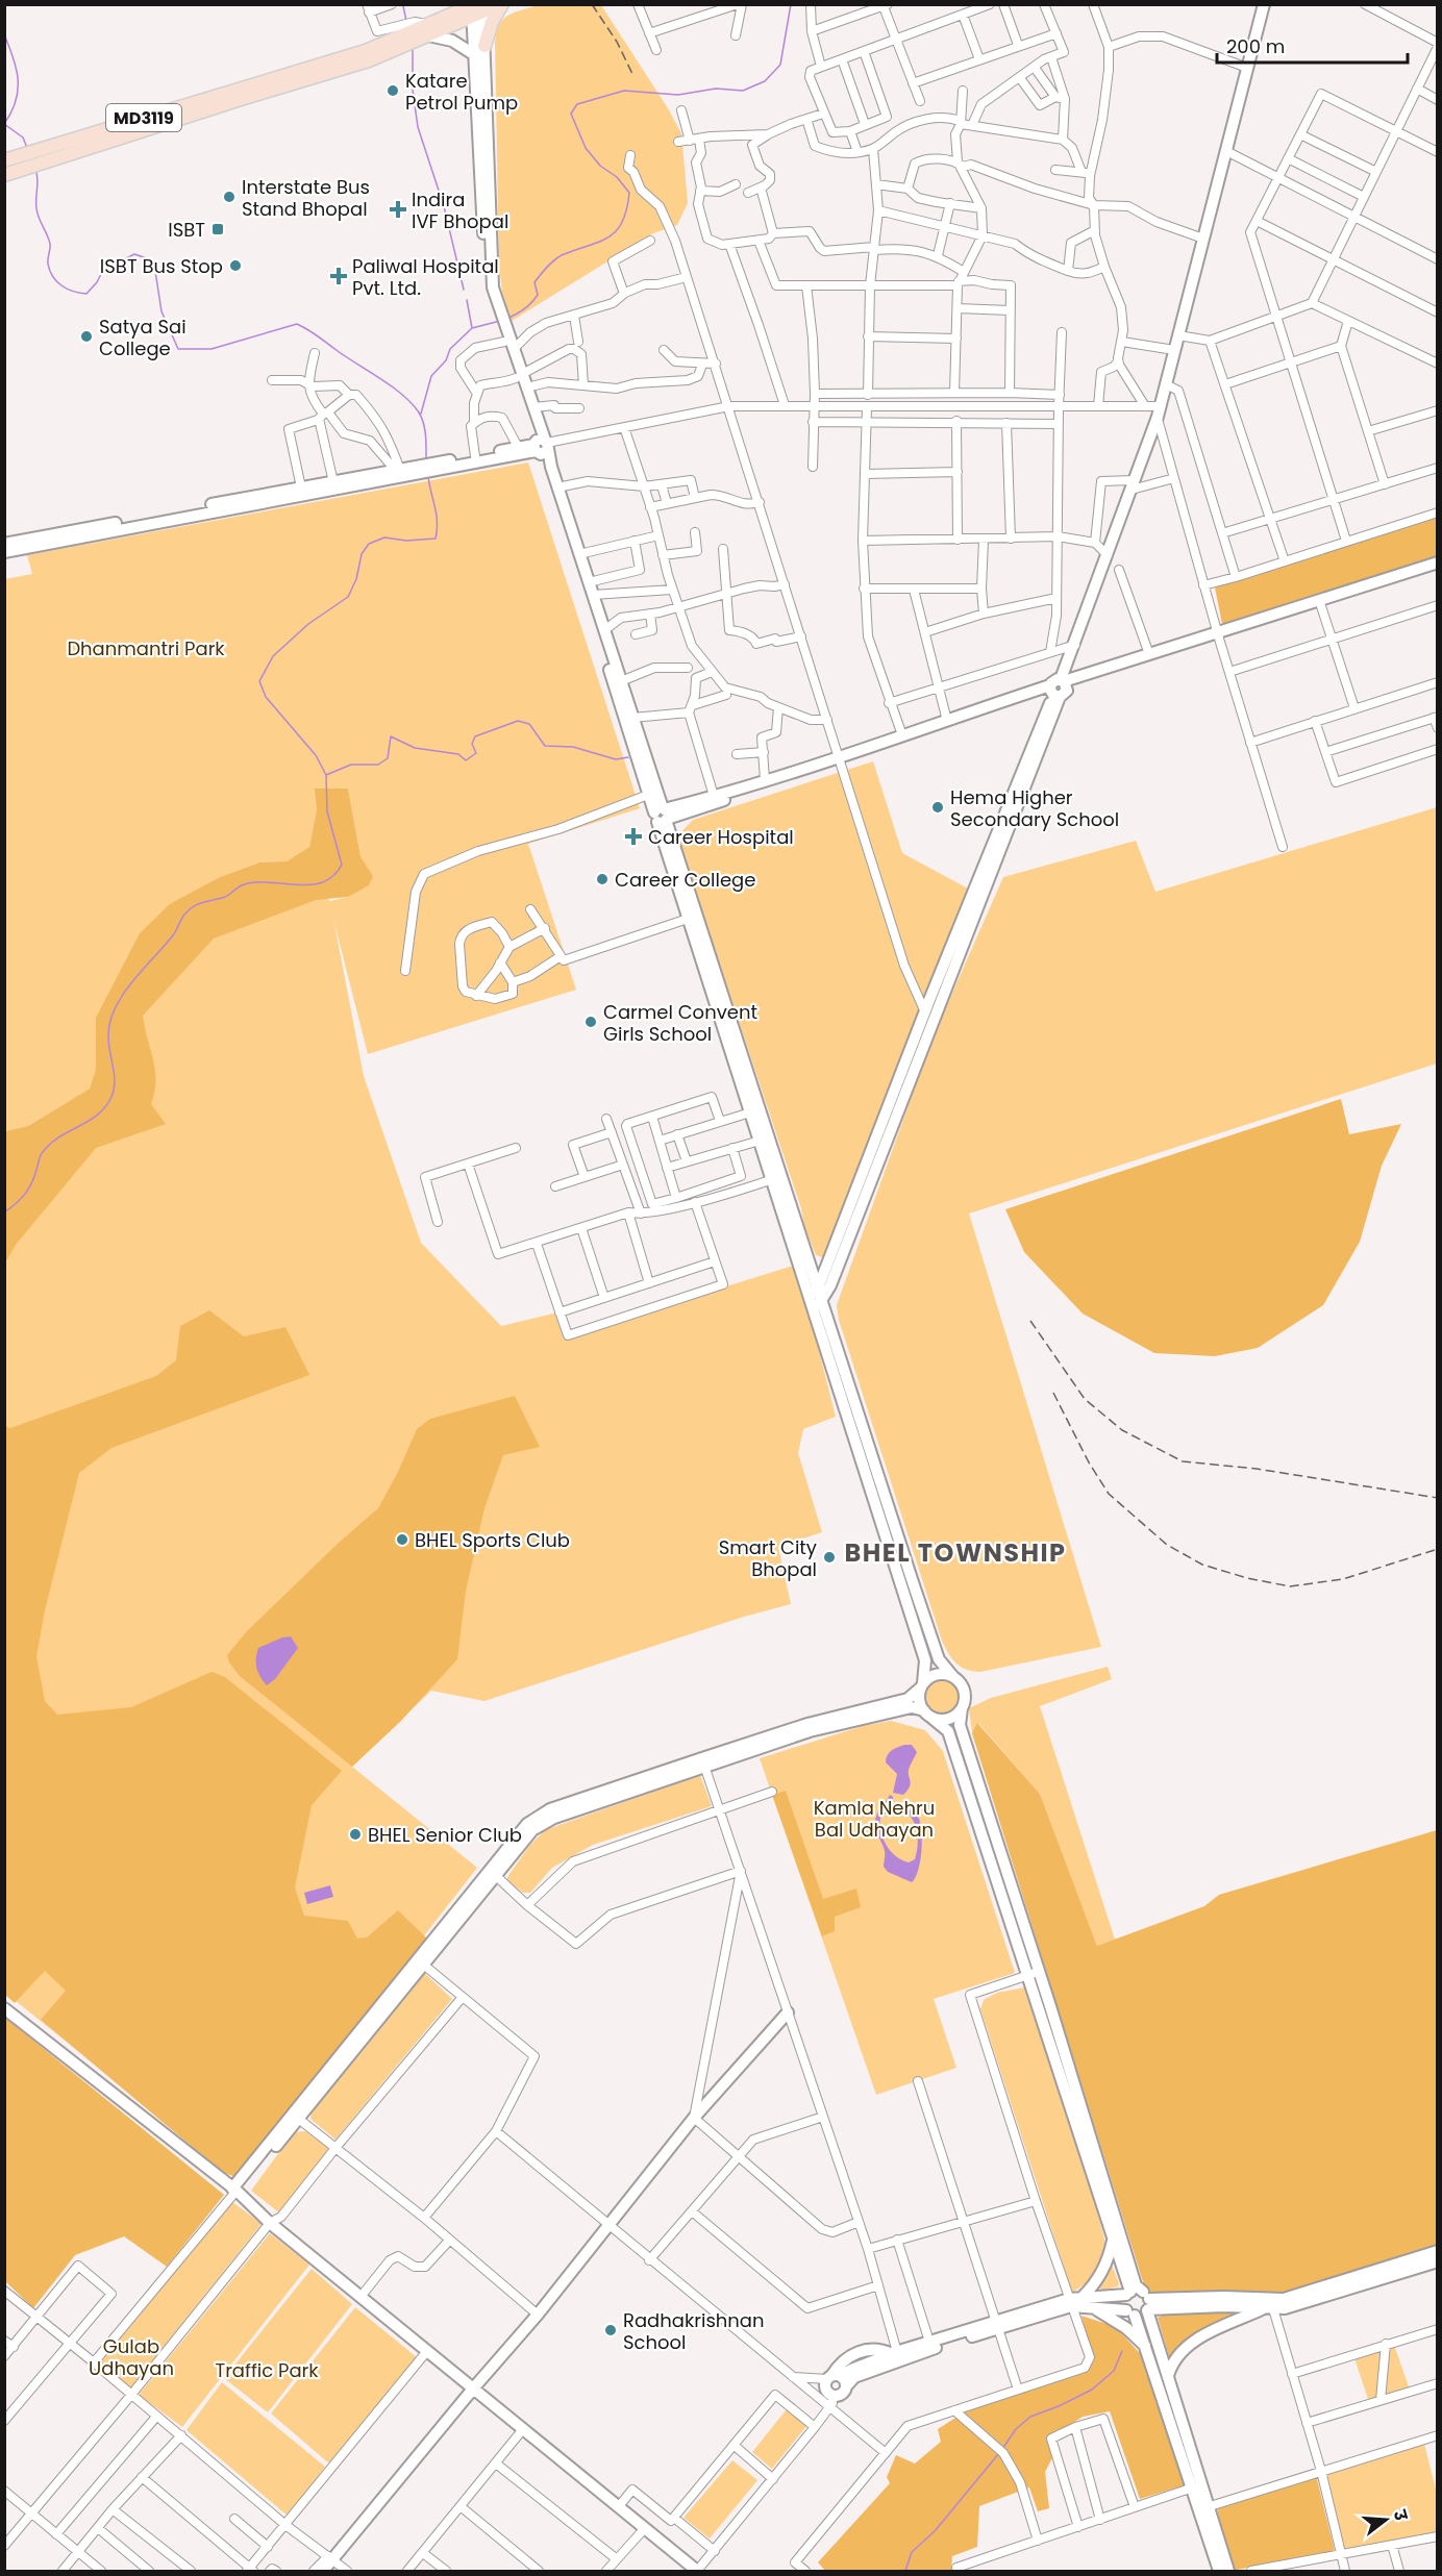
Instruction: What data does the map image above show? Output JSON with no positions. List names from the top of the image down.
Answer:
{
  "streets": {
    "main road": ["MD3119"]
  },
  "districts": ["BHEL TOWNSHIP"],
  "parks": [
    "Dhanmantri Park",
    "Kamla Nehru Bal Udhayan",
    "Gulab Udhayan",
    "Traffic Park"
  ],
  "places": {
    "other": [
      "Katare Petrol Pump",
      "Interstate Bus Stand Bhopal",
      "ISBT Bus Stop",
      "Satya Sai College",
      "Hema Higher Secondary School",
      "Career College",
      "Carmel Convent Girls School",
      "BHEL Sports Club",
      "Smart City Bhopal",
      "BHEL Senior Club",
      "Radhakrishnan School"
    ],
    "health": ["Indira IVF Bhopal", "Paliwal Hospital Pvt. Ltd.", "Career Hospital"],
    "transit": ["ISBT"]
  },
  "scale_bar": "200 m",
  "north": "right"
}
